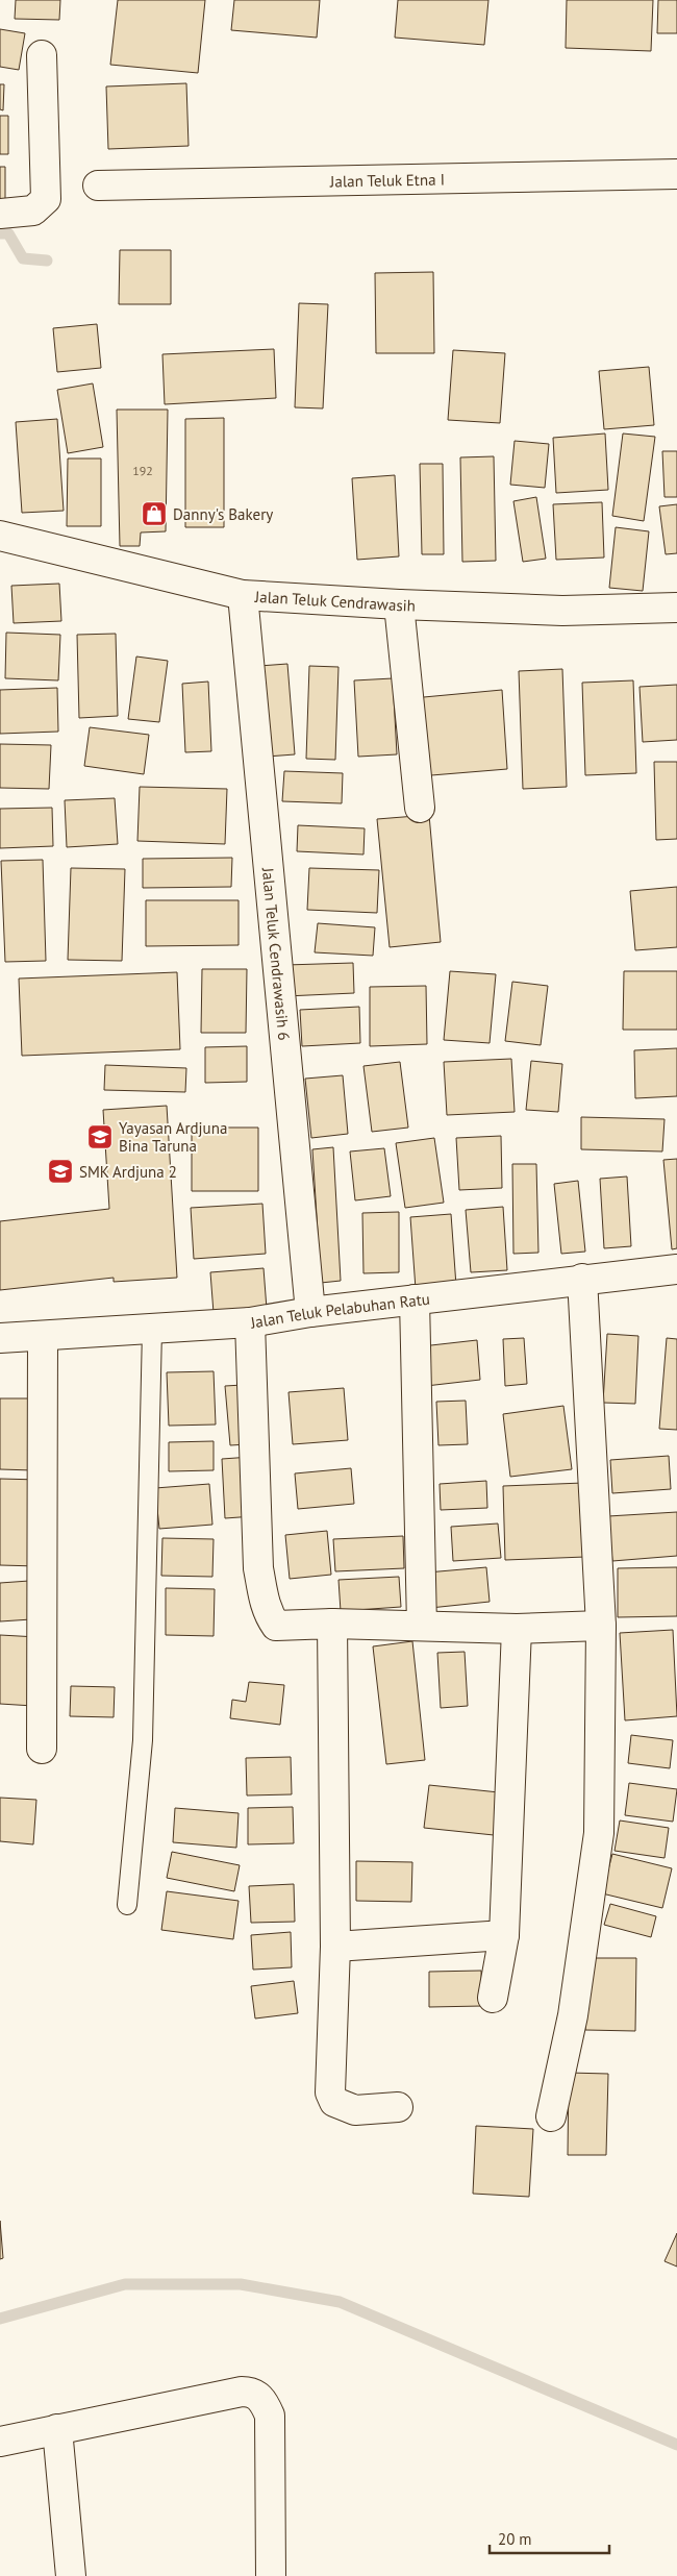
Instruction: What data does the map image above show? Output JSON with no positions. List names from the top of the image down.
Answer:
{
  "streets": {
    "street": [
      "Jalan Teluk Etna I",
      "Jalan Teluk Cendrawasih",
      "Jalan Teluk Cendrawasih 6",
      "Jalan Teluk Pelabuhan Ratu"
    ]
  },
  "crossings": [
    ["Jalan Teluk Cendrawasih", "Jalan Teluk Cendrawasih 6"],
    ["Jalan Teluk Cendrawasih 6", "Jalan Teluk Pelabuhan Ratu"]
  ],
  "places": {
    "shop": ["Danny's Bakery"],
    "school or university": ["Yayasan Ardjuna Bina Taruna", "SMK Ardjuna 2"]
  },
  "house_numbers": ["192"],
  "scale_bar": "20 m"
}
